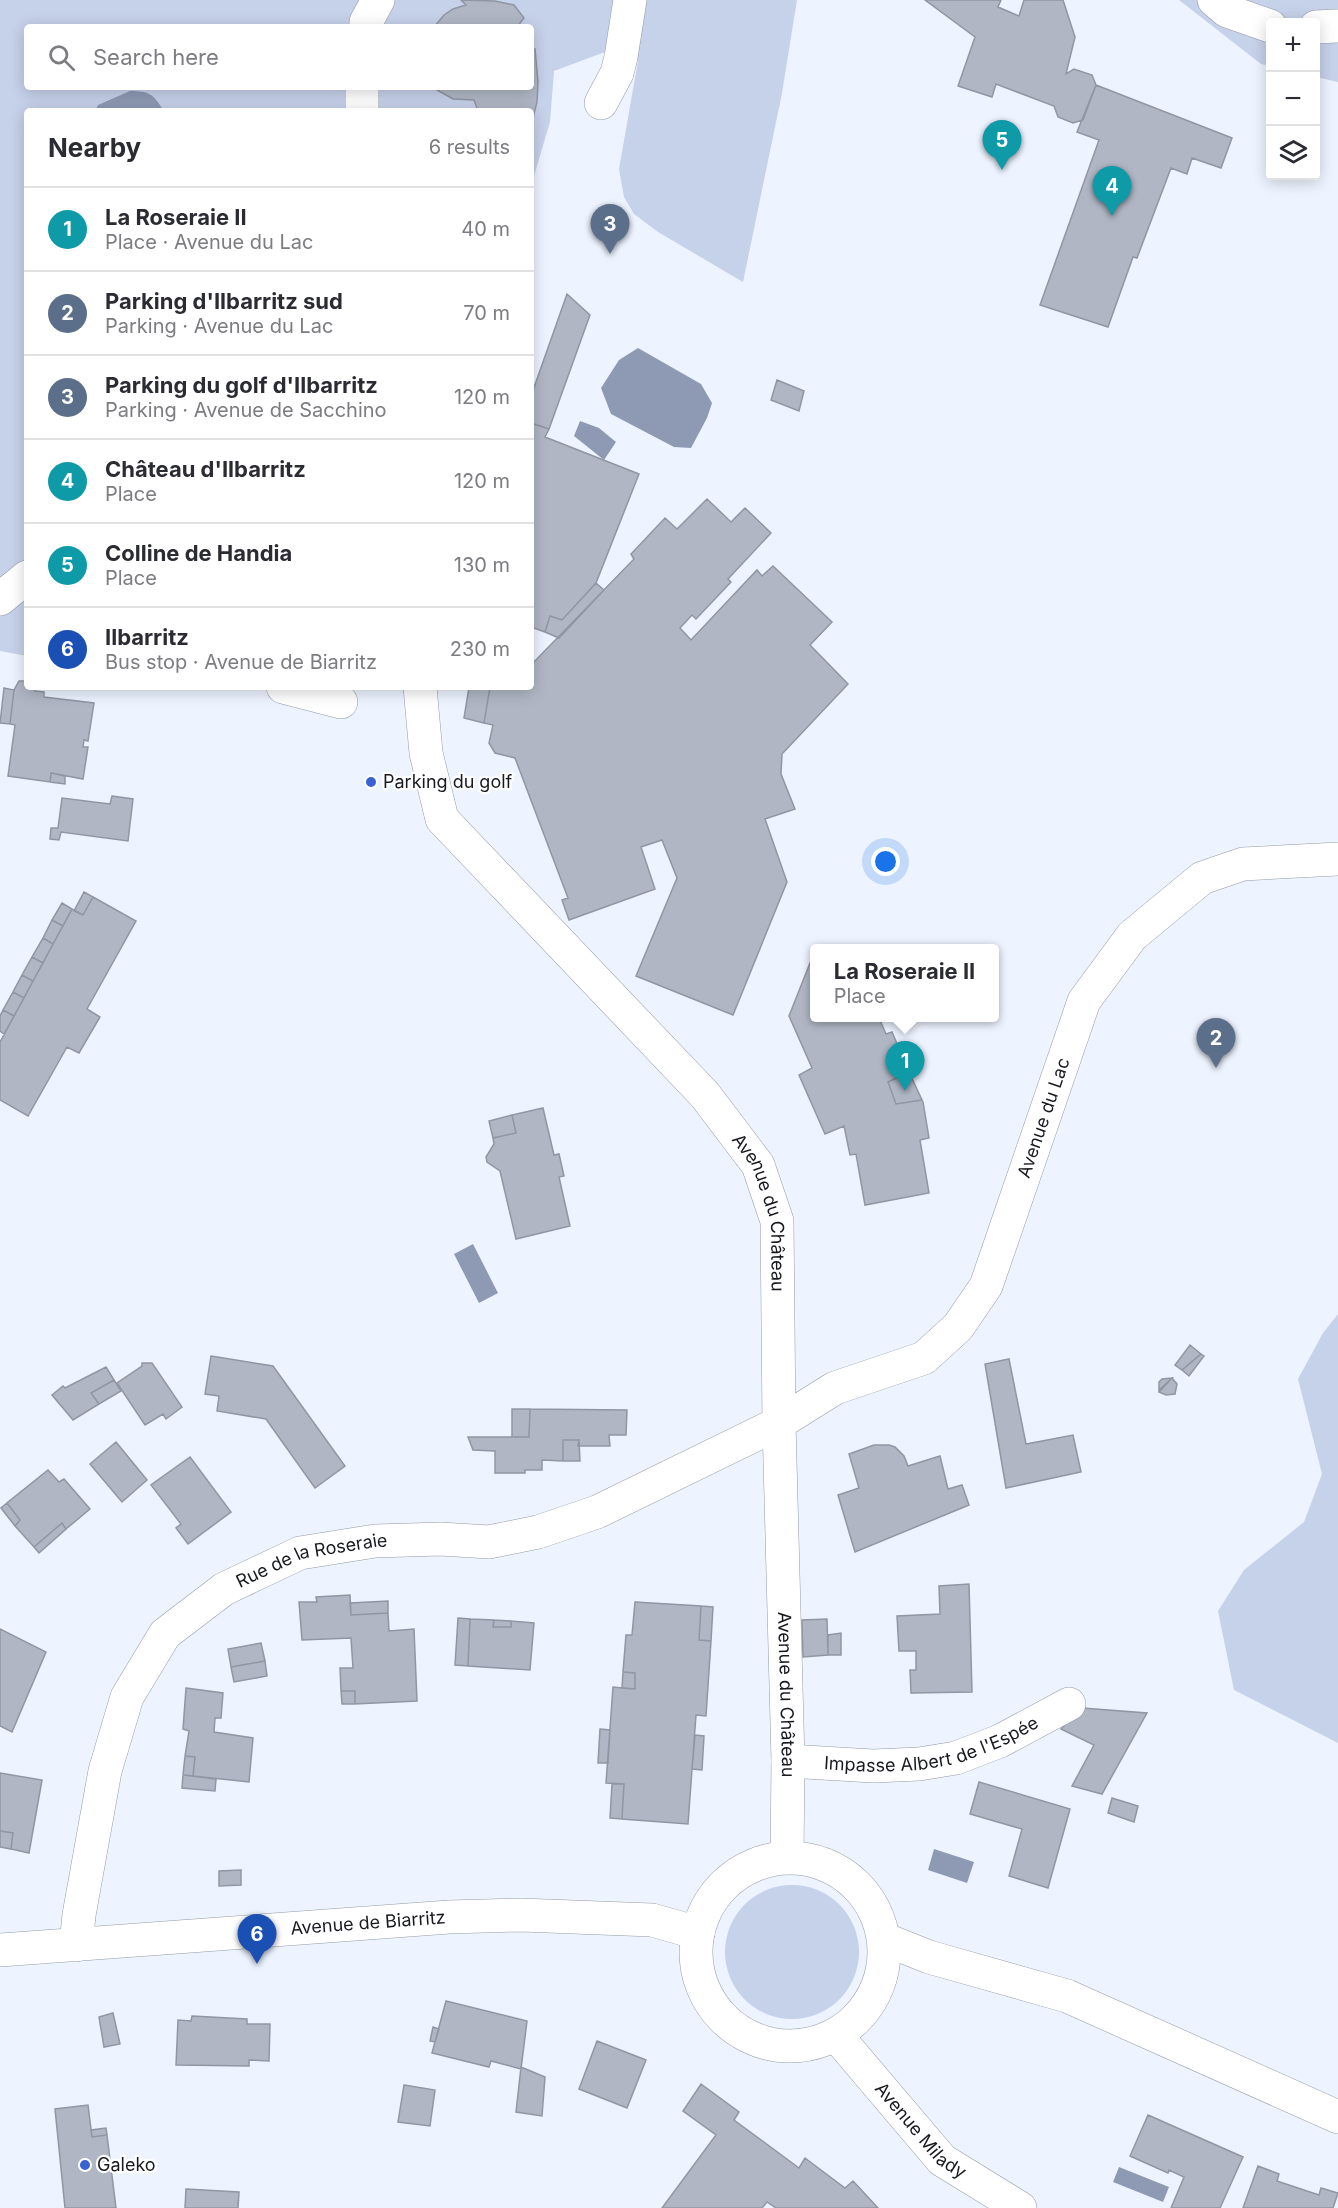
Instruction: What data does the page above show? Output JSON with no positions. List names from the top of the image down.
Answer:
{
  "streets": {
    "street": [
      "Avenue du Lac",
      "Avenue du Château",
      "Rue de la Roseraie",
      "Impasse Albert de l'Espée",
      "Avenue de Biarritz",
      "Avenue Milady"
    ]
  },
  "crossings": [
    ["Avenue du Lac", "Avenue du Château"],
    ["Avenue du Lac", "Rue de la Roseraie"],
    ["Avenue du Château", "Rue de la Roseraie"],
    ["Avenue du Château", "Impasse Albert de l'Espée"],
    ["Avenue du Château", "Avenue de Biarritz"],
    ["Avenue du Château", "Avenue Milady"],
    ["Rue de la Roseraie", "Avenue de Biarritz"],
    ["Avenue de Biarritz", "Avenue Milady"]
  ],
  "places": ["Parking du golf", "Galeko"],
  "page": {
    "map_buttons": ["+", "−"],
    "search": "Search here",
    "heading": ["Nearby", "6 results"],
    "pins": [
      "5",
      "4",
      "3",
      "2",
      "1",
      "6"
    ],
    "list": [
      {
        "mark": "1",
        "name": "La Roseraie II",
        "note": "Place · Avenue du Lac",
        "value": "40 m"
      },
      {
        "mark": "2",
        "name": "Parking d'Ilbarritz sud",
        "note": "Parking · Avenue du Lac",
        "value": "70 m"
      },
      {
        "mark": "3",
        "name": "Parking du golf d'Ilbarritz",
        "note": "Parking · Avenue de Sacchino",
        "value": "120 m"
      },
      {
        "mark": "4",
        "name": "Château d'Ilbarritz",
        "note": "Place",
        "value": "120 m"
      },
      {
        "mark": "5",
        "name": "Colline de Handia",
        "note": "Place",
        "value": "130 m"
      },
      {
        "mark": "6",
        "name": "Ilbarritz",
        "note": "Bus stop · Avenue de Biarritz",
        "value": "230 m"
      }
    ],
    "popup": ["La Roseraie II", "Place"]
  }
}
